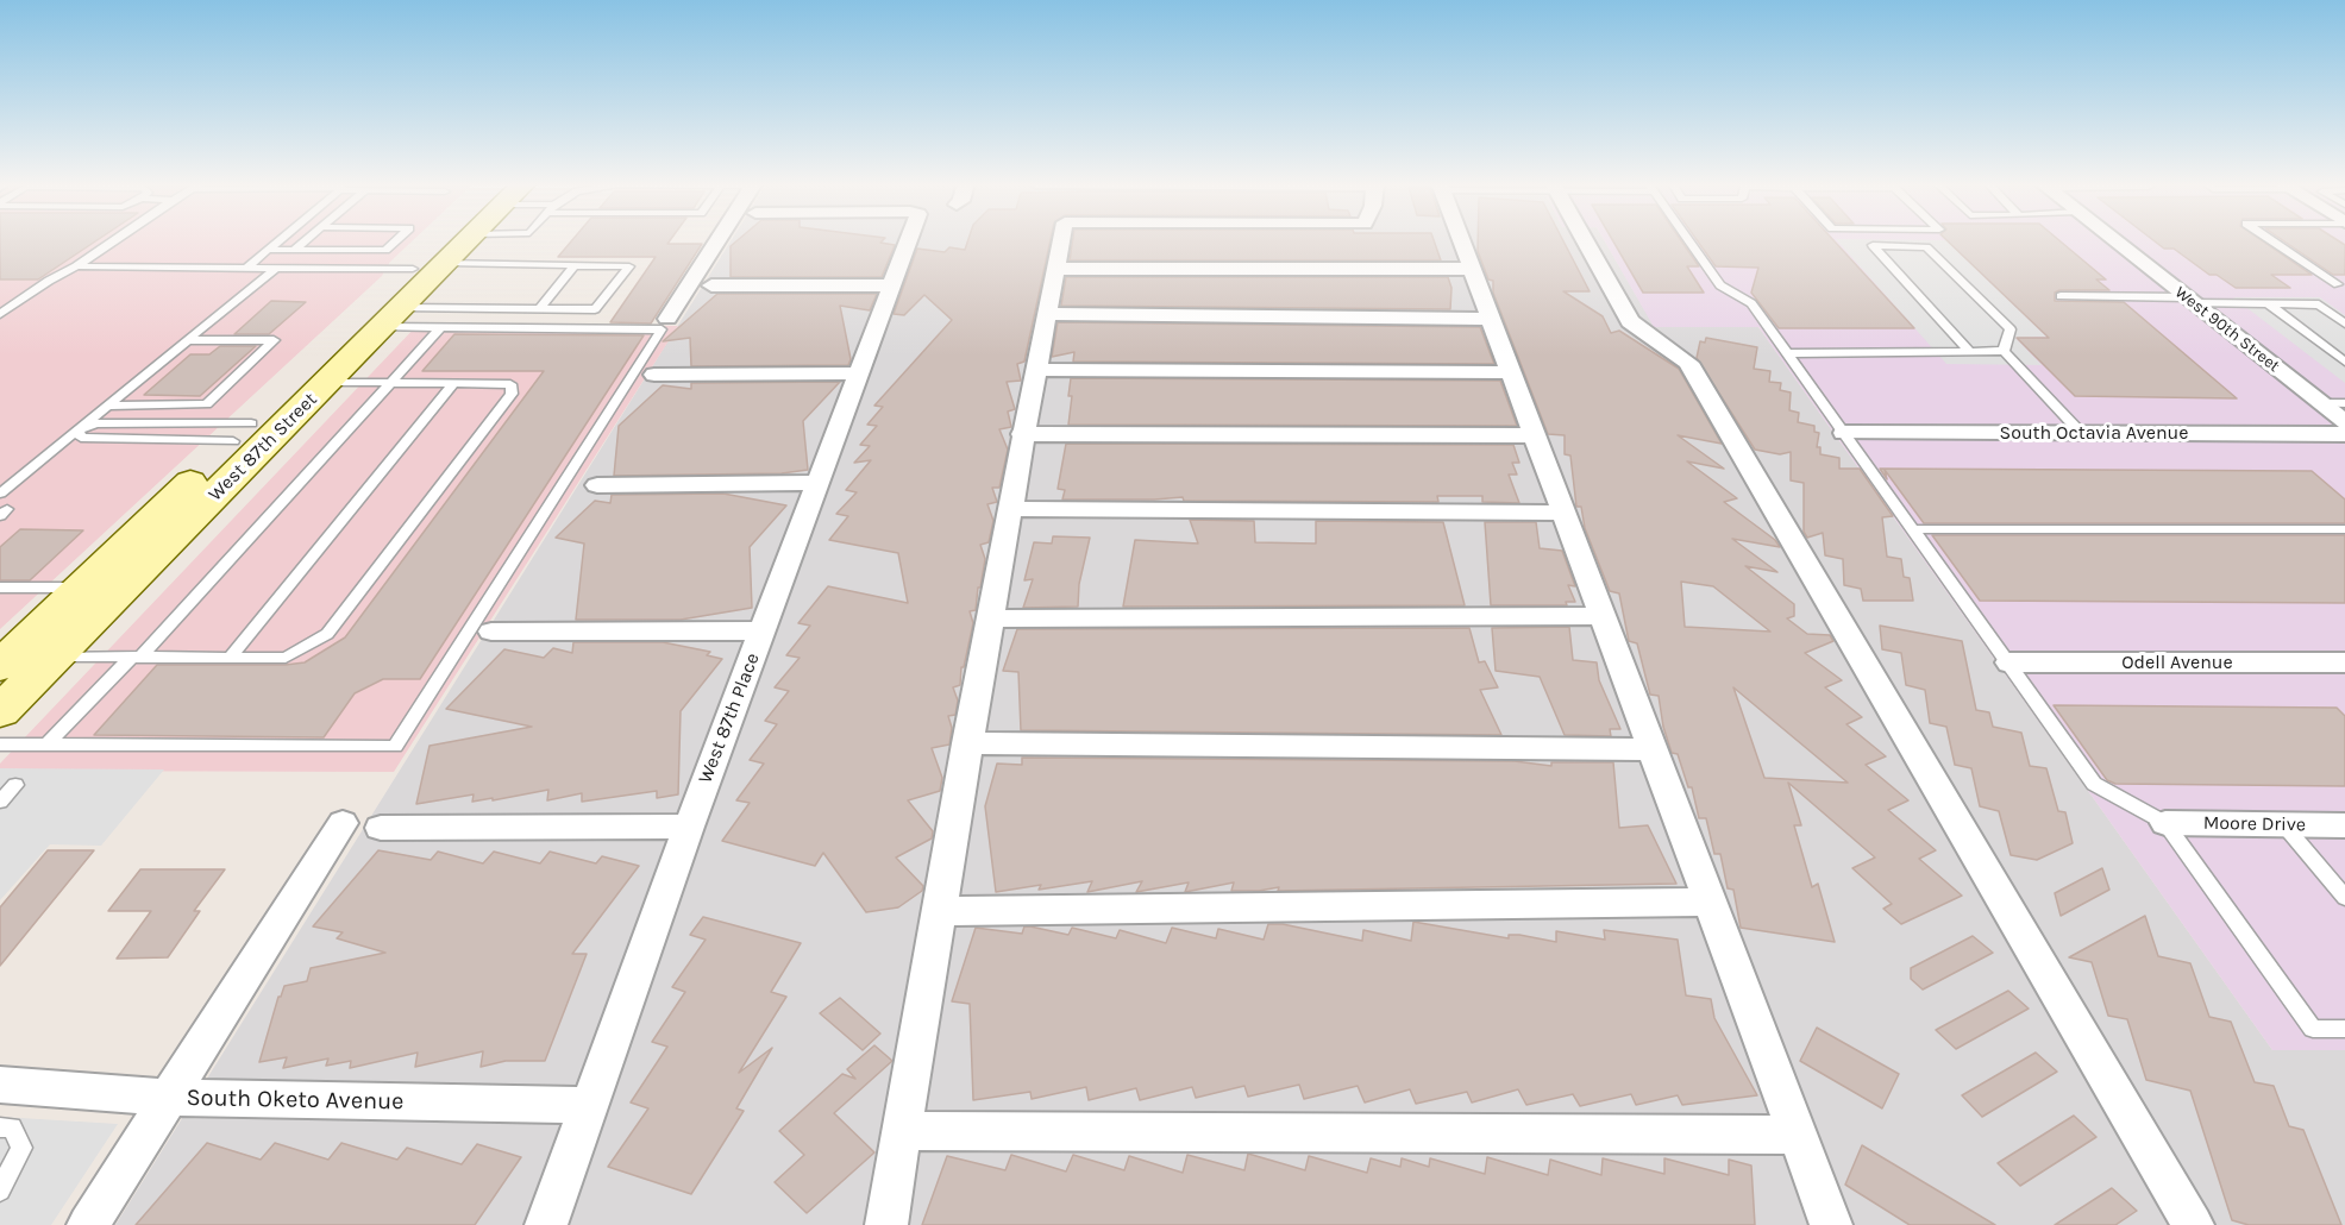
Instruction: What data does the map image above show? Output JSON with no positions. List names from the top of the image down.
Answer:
{
  "streets": {
    "main road": ["West 87th Street"],
    "street": [
      "West 90th Street",
      "South Octavia Avenue",
      "Odell Avenue",
      "West 87th Place",
      "Moore Drive",
      "South Oketo Avenue"
    ]
  },
  "crossings": [
    ["West 87th Place", "South Oketo Avenue"]
  ]
}
